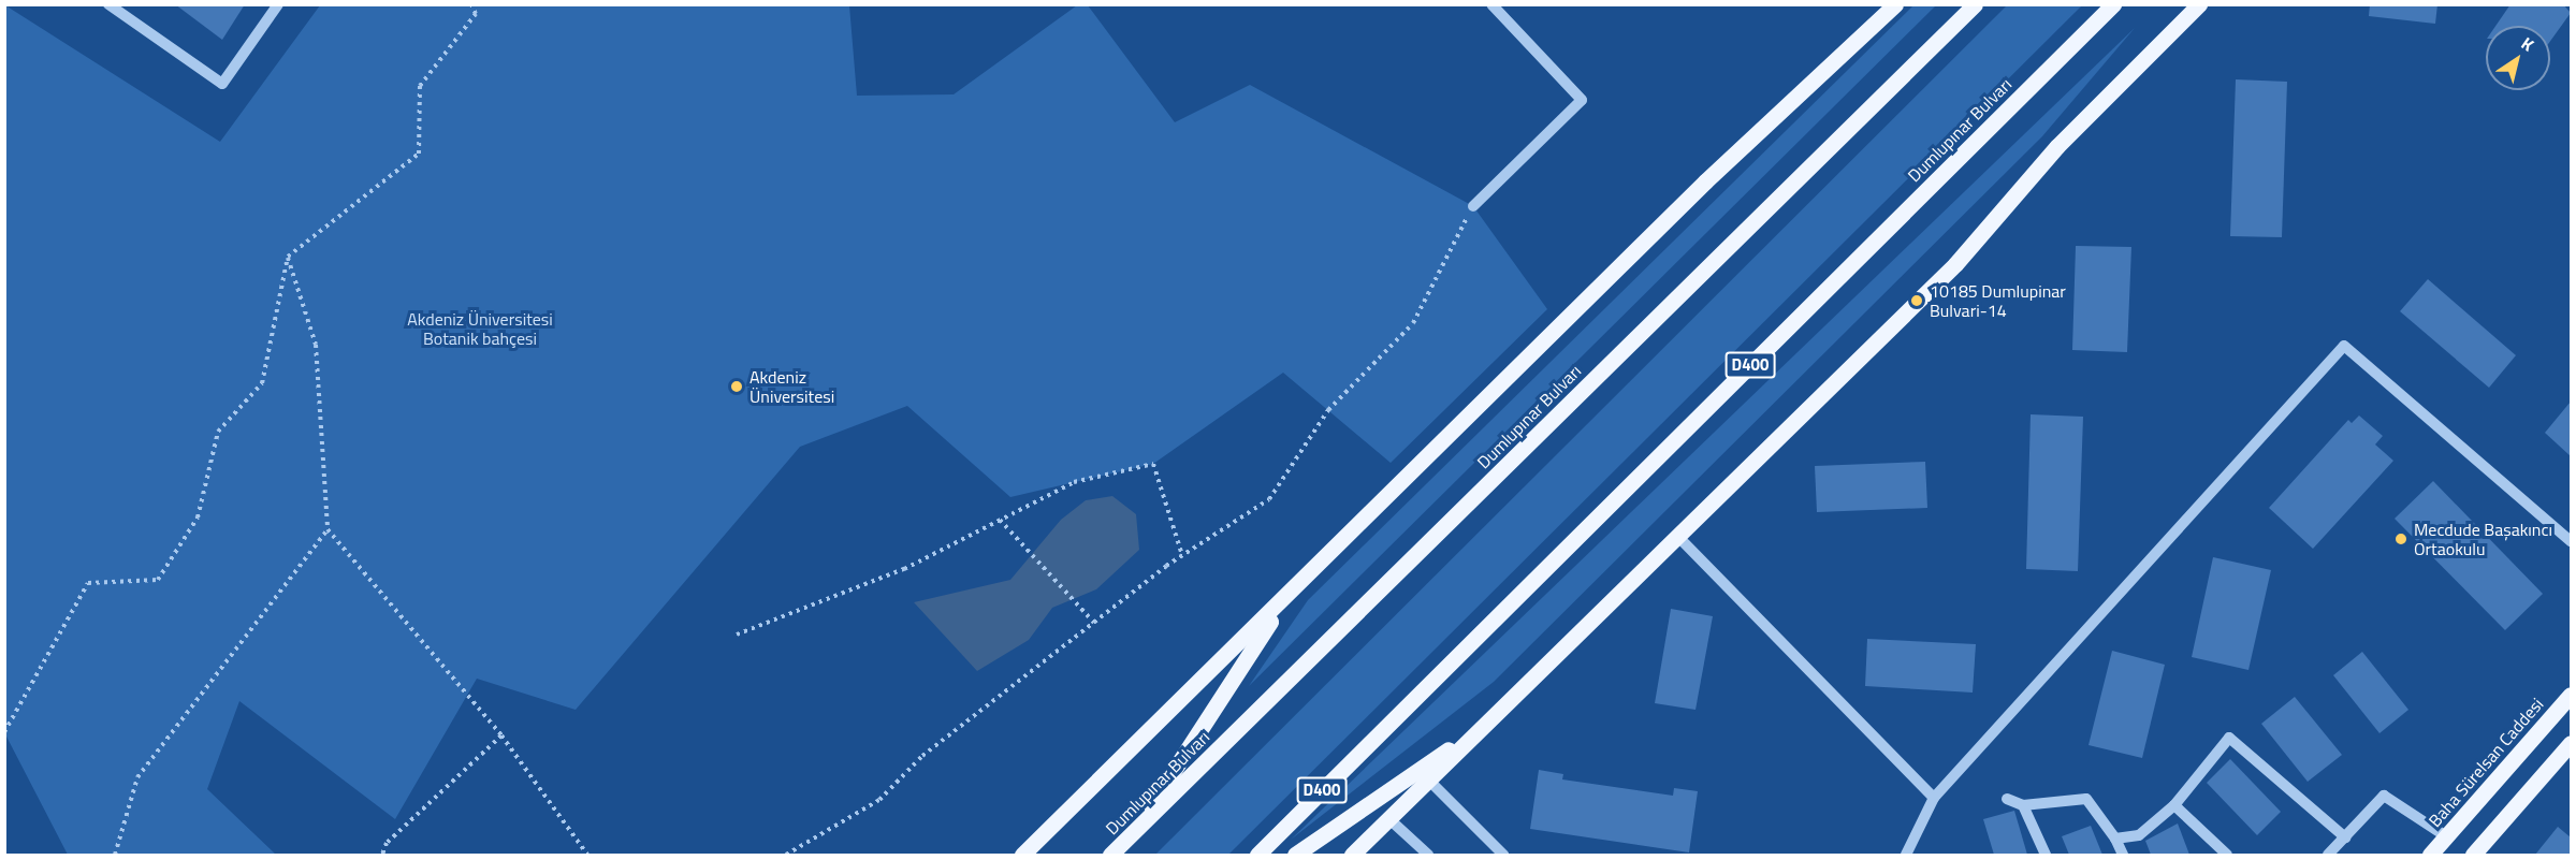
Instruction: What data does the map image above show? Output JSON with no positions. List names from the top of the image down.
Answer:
{
  "streets": {
    "main road": ["Dumlupınar Bulvarı", "D400", "Baha Sürelsan Caddesi"]
  },
  "parks": ["Akdeniz Üniversitesi Botanik bahçesi"],
  "places": ["10185 Dumlupinar Bulvari-14", "Akdeniz Üniversitesi", "Mecdude Başakıncı Ortaokulu"],
  "north": "top right"
}
